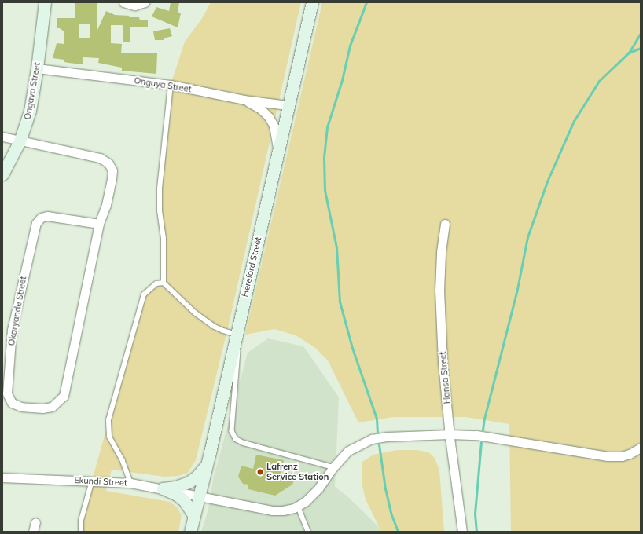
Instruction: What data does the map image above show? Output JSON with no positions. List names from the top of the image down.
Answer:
{
  "streets": {
    "main road": ["Ongava Street", "Hereford Street"],
    "street": [
      "Onguya Street",
      "Okaryande Street",
      "Hansa Street",
      "Ekundi Street"
    ]
  },
  "crossings": [
    ["Onguya Street", "Ongava Street"],
    ["Onguya Street", "Hereford Street"],
    ["Ongava Street", "Okaryande Street"],
    ["Hereford Street", "Ekundi Street"],
    ["Hansa Street", "Ekundi Street"]
  ],
  "places": ["Lafrenz Service Station"]
}
